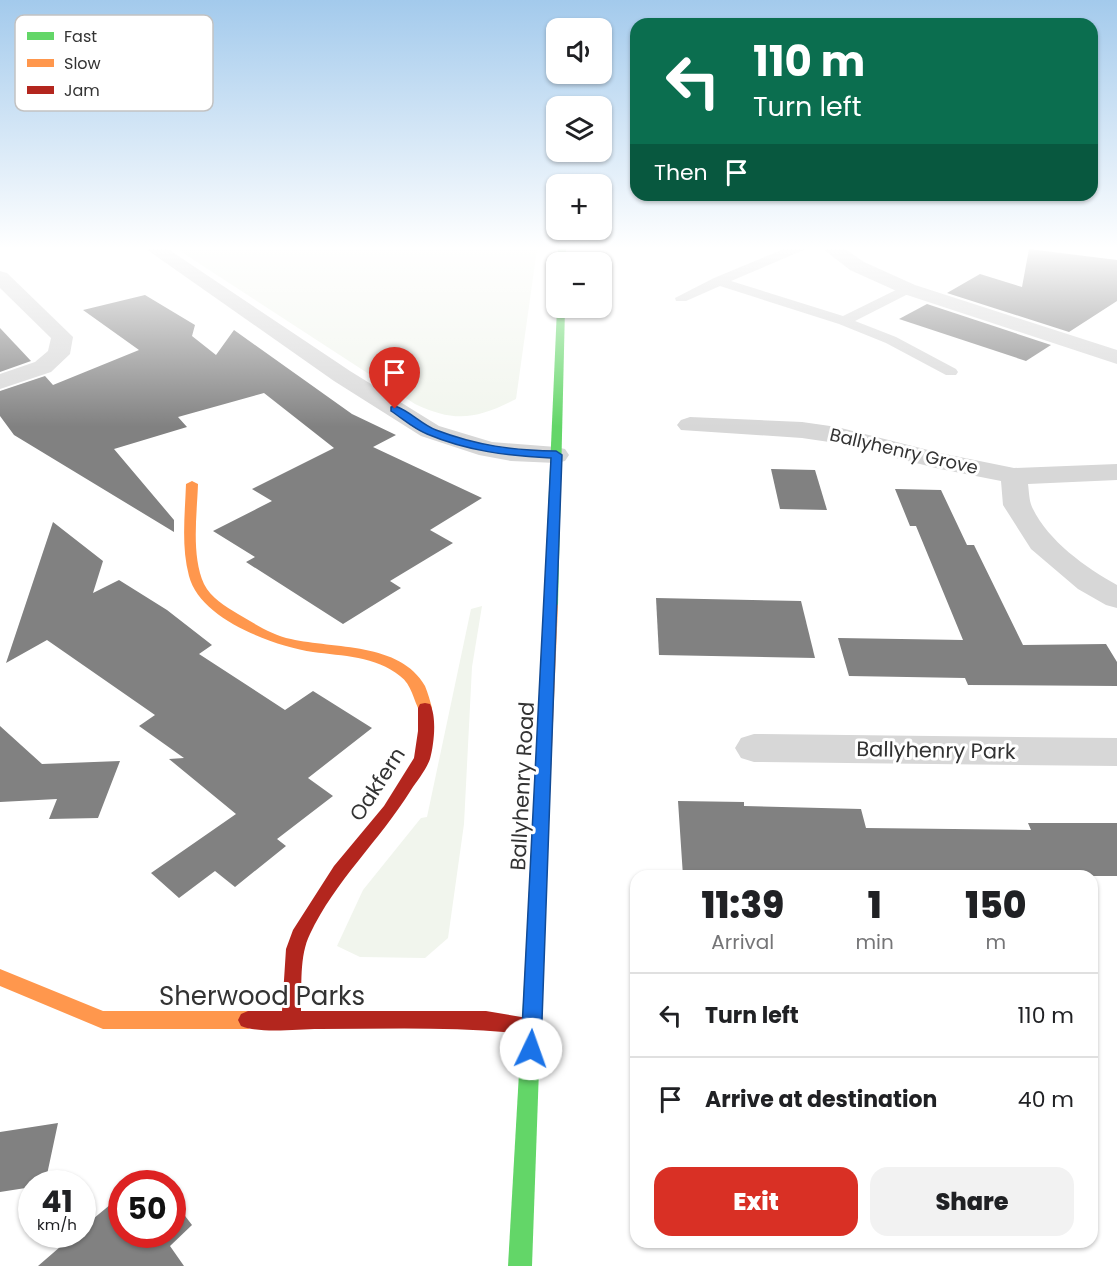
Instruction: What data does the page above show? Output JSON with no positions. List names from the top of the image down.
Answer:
{
  "streets": {
    "main road": ["Oakfern", "Ballyhenry Road", "Sherwood Parks"],
    "street": ["Ballyhenry Grove", "Ballyhenry Park"]
  },
  "crossings": [
    ["Oakfern", "Sherwood Parks"],
    ["Ballyhenry Road", "Sherwood Parks"]
  ],
  "legend": ["Fast", "Slow", "Jam"],
  "page": {
    "map_buttons": ["+", "−"],
    "turn": ["110 m", "Turn left"],
    "then": "Then",
    "eta": [
      "11:39",
      "Arrival",
      "1",
      "min",
      "150",
      "m"
    ],
    "list": [
      {
        "name": "Turn left",
        "value": "110 m"
      },
      {
        "name": "Arrive at destination",
        "value": "40 m"
      }
    ],
    "buttons": ["Exit", "Share"],
    "speed": "41 km/h",
    "limit": "50"
  }
}
